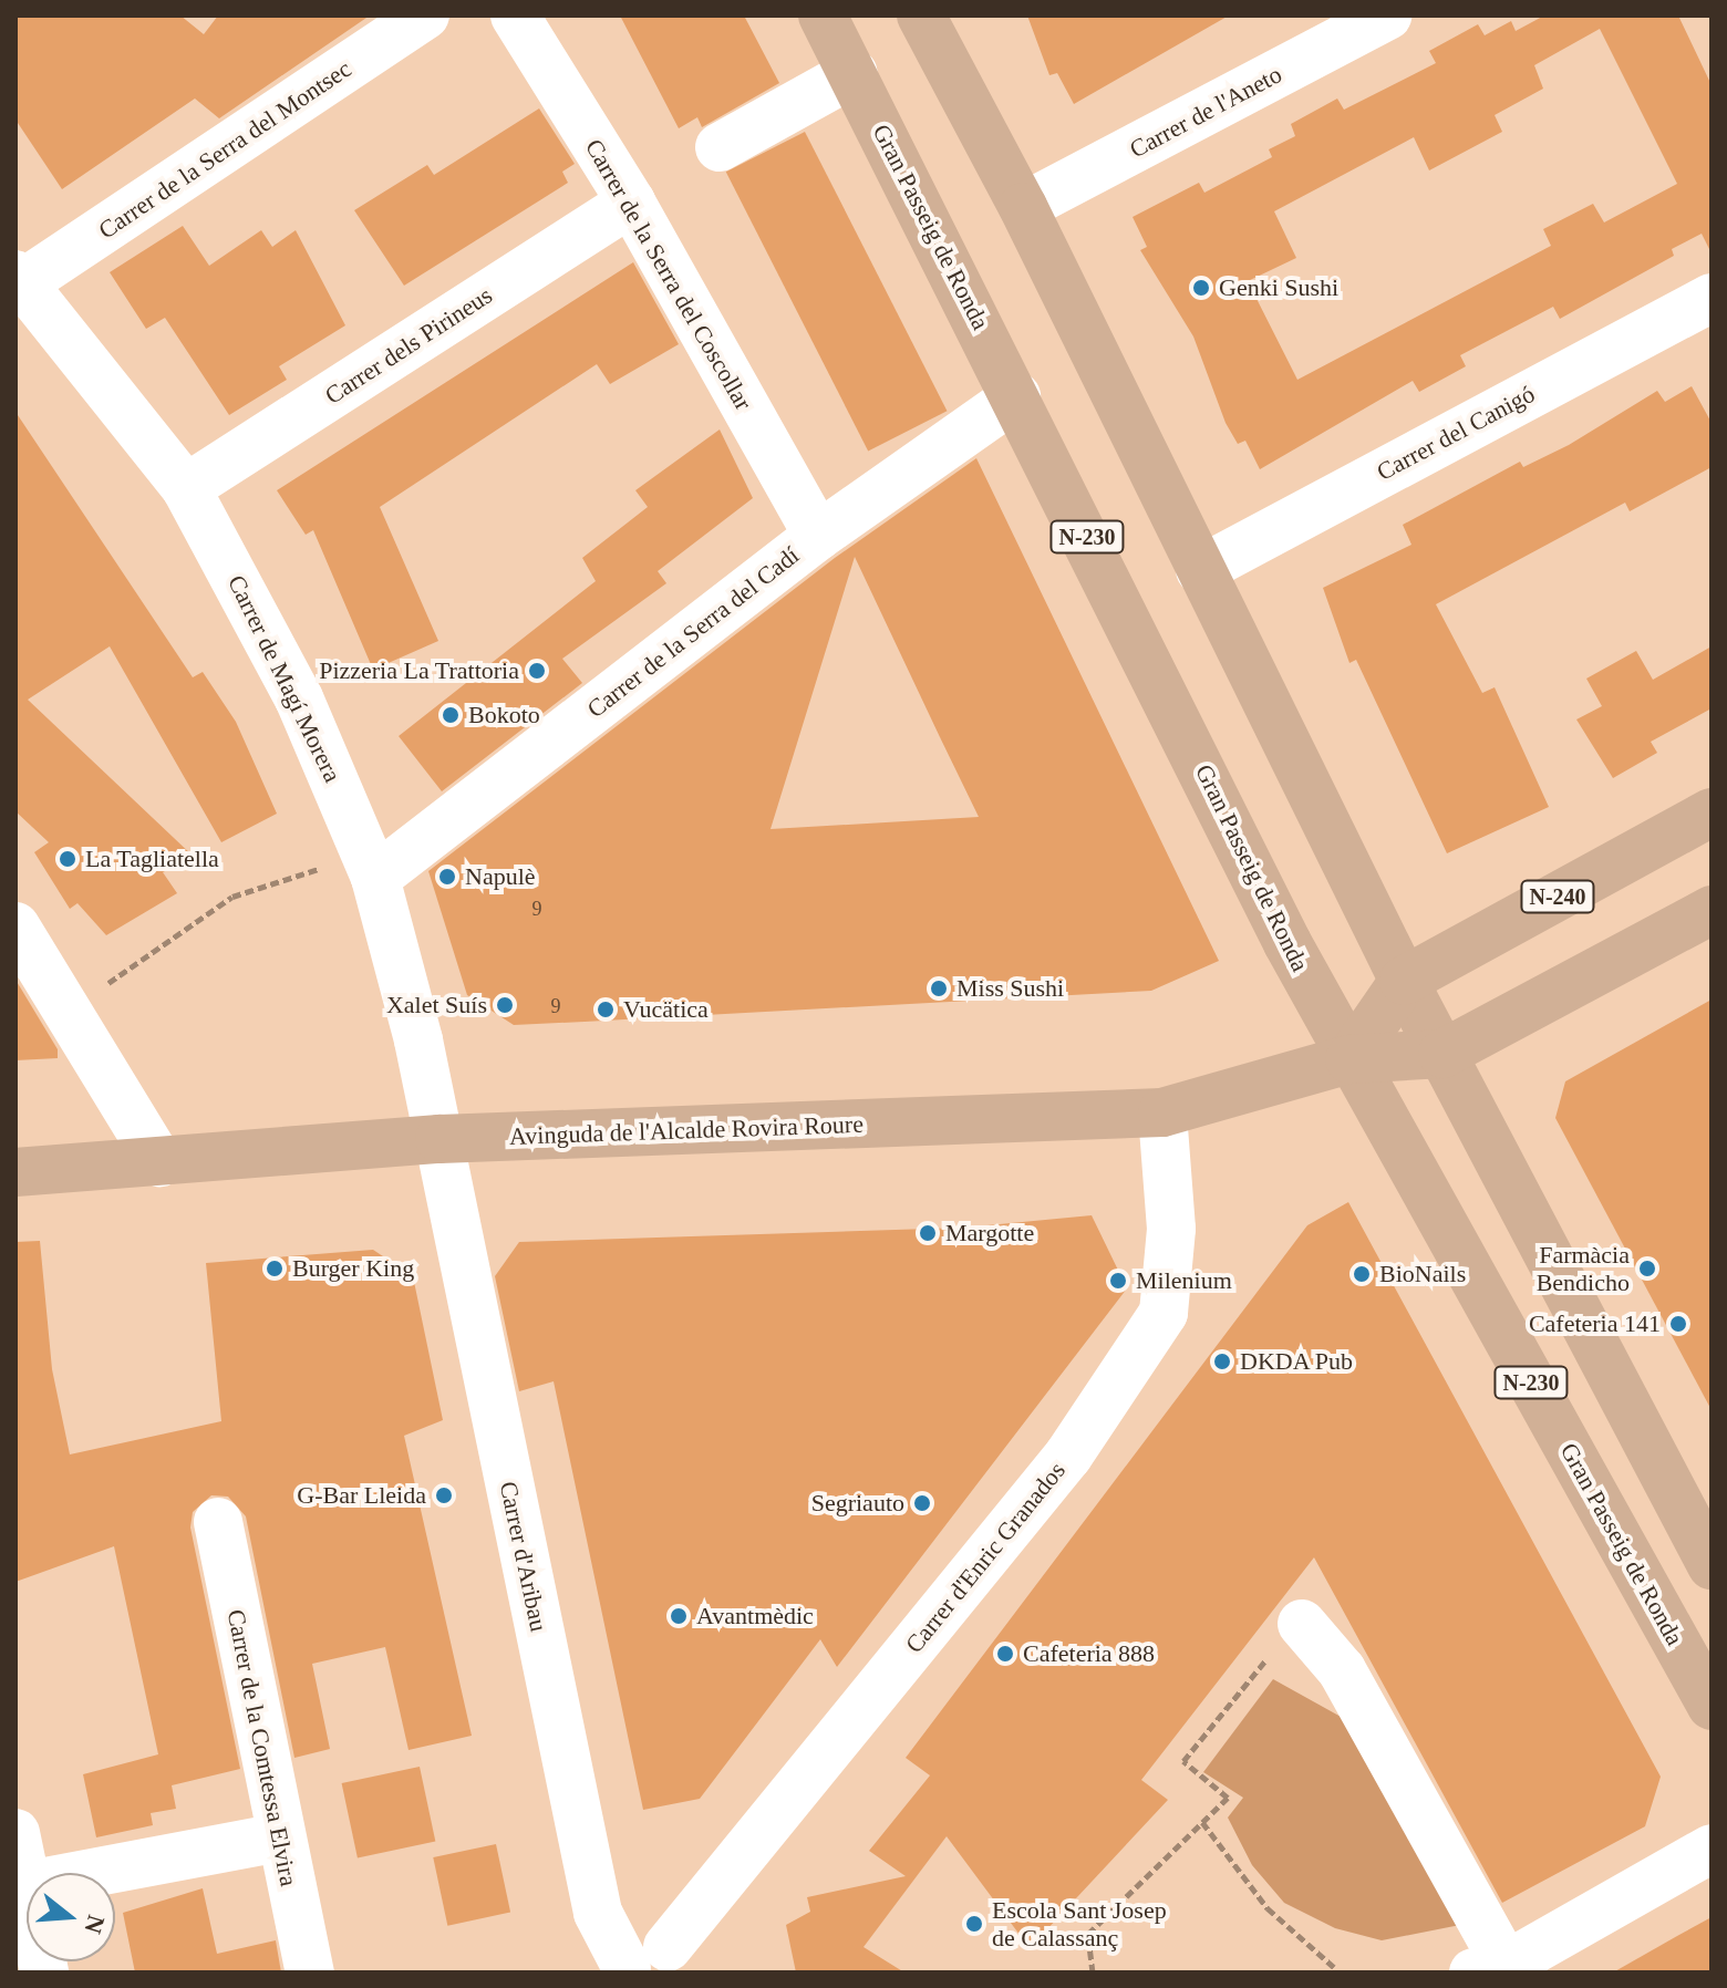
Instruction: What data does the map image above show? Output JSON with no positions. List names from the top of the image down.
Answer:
{
  "streets": {
    "main road": [
      "Gran Passeig de Ronda",
      "N-230",
      "N-240",
      "Avinguda de l'Alcalde Rovira Roure"
    ],
    "street": [
      "Carrer de l'Aneto",
      "Carrer de la Serra del Montsec",
      "Carrer de la Serra del Coscollar",
      "Carrer dels Pirineus",
      "Carrer del Canigó",
      "Carrer de la Serra del Cadí",
      "Carrer de Magí Morera",
      "Carrer d'Aribau",
      "Carrer d'Enric Granados",
      "Carrer de la Comtessa Elvira"
    ]
  },
  "crossings": [
    ["Carrer de l'Aneto", "N-230"],
    ["Carrer de la Serra del Montsec", "Carrer de Magí Morera"],
    ["Gran Passeig de Ronda", "Carrer de la Serra del Cadí"],
    ["Gran Passeig de Ronda", "N-240"],
    ["Gran Passeig de Ronda", "Avinguda de l'Alcalde Rovira Roure"],
    ["Carrer de la Serra del Coscollar", "Carrer dels Pirineus"],
    ["Carrer de la Serra del Coscollar", "Carrer de la Serra del Cadí"],
    ["Carrer dels Pirineus", "Carrer de Magí Morera"],
    ["Carrer del Canigó", "N-230"],
    ["N-230", "N-240"],
    ["N-230", "Avinguda de l'Alcalde Rovira Roure"],
    ["Carrer de la Serra del Cadí", "Carrer de Magí Morera"],
    ["Carrer de Magí Morera", "Avinguda de l'Alcalde Rovira Roure"],
    ["Carrer de Magí Morera", "Carrer d'Aribau"],
    ["N-240", "Avinguda de l'Alcalde Rovira Roure"],
    ["Avinguda de l'Alcalde Rovira Roure", "Carrer d'Aribau"],
    ["Avinguda de l'Alcalde Rovira Roure", "Carrer d'Enric Granados"],
    ["Carrer d'Aribau", "Carrer d'Enric Granados"]
  ],
  "places": [
    "Genki Sushi",
    "Pizzeria La Trattoria",
    "Bokoto",
    "La Tagliatella",
    "Napulè",
    "Miss Sushi",
    "Xalet Suís",
    "Vucätica",
    "Margotte",
    "Burger King",
    "Farmàcia Bendicho",
    "BioNails",
    "Milenium",
    "Cafeteria 141",
    "DKDA Pub",
    "G-Bar Lleida",
    "Segriauto",
    "Avantmèdic",
    "Cafeteria 888",
    "Escola Sant Josep de Calassanç"
  ],
  "house_numbers": ["9", "9"],
  "north": "right"
}
